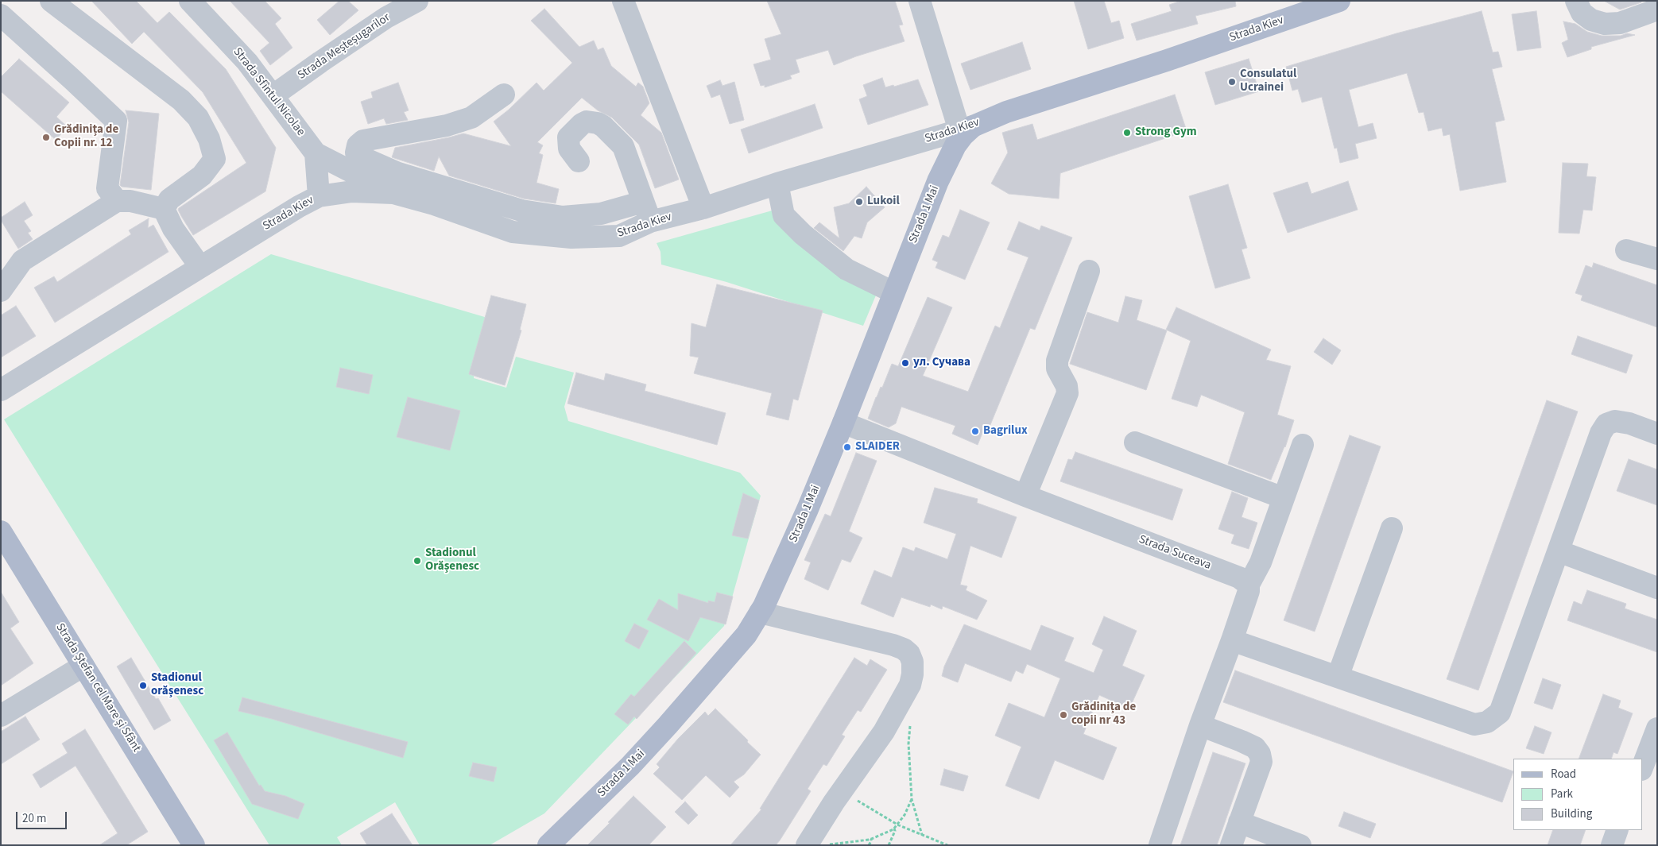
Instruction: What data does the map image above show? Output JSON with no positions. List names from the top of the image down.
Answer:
{
  "streets": {
    "main road": ["Strada Kiev", "Strada 1 Mai", "Strada Ștefan cel Mare și Sfânt"],
    "street": ["Strada Meșteșugarilor", "Strada Sfîntul Nicolae", "Strada Suceava"]
  },
  "crossings": [
    ["Strada Kiev", "Strada 1 Mai"],
    ["Strada Meșteșugarilor", "Strada Sfîntul Nicolae"],
    ["Strada 1 Mai", "Strada Suceava"]
  ],
  "places": [
    "Consulatul Ucrainei",
    "Strong Gym",
    "Grădinița de Copii nr. 12",
    "Lukoil",
    "ул. Сучава",
    "Bagrilux",
    "SLAIDER",
    "Stadionul Orășenesc",
    "Stadionul orășenesc",
    "Grădinița de copii nr 43"
  ],
  "legend": ["Road", "Park", "Building"],
  "scale_bar": "20 m"
}
